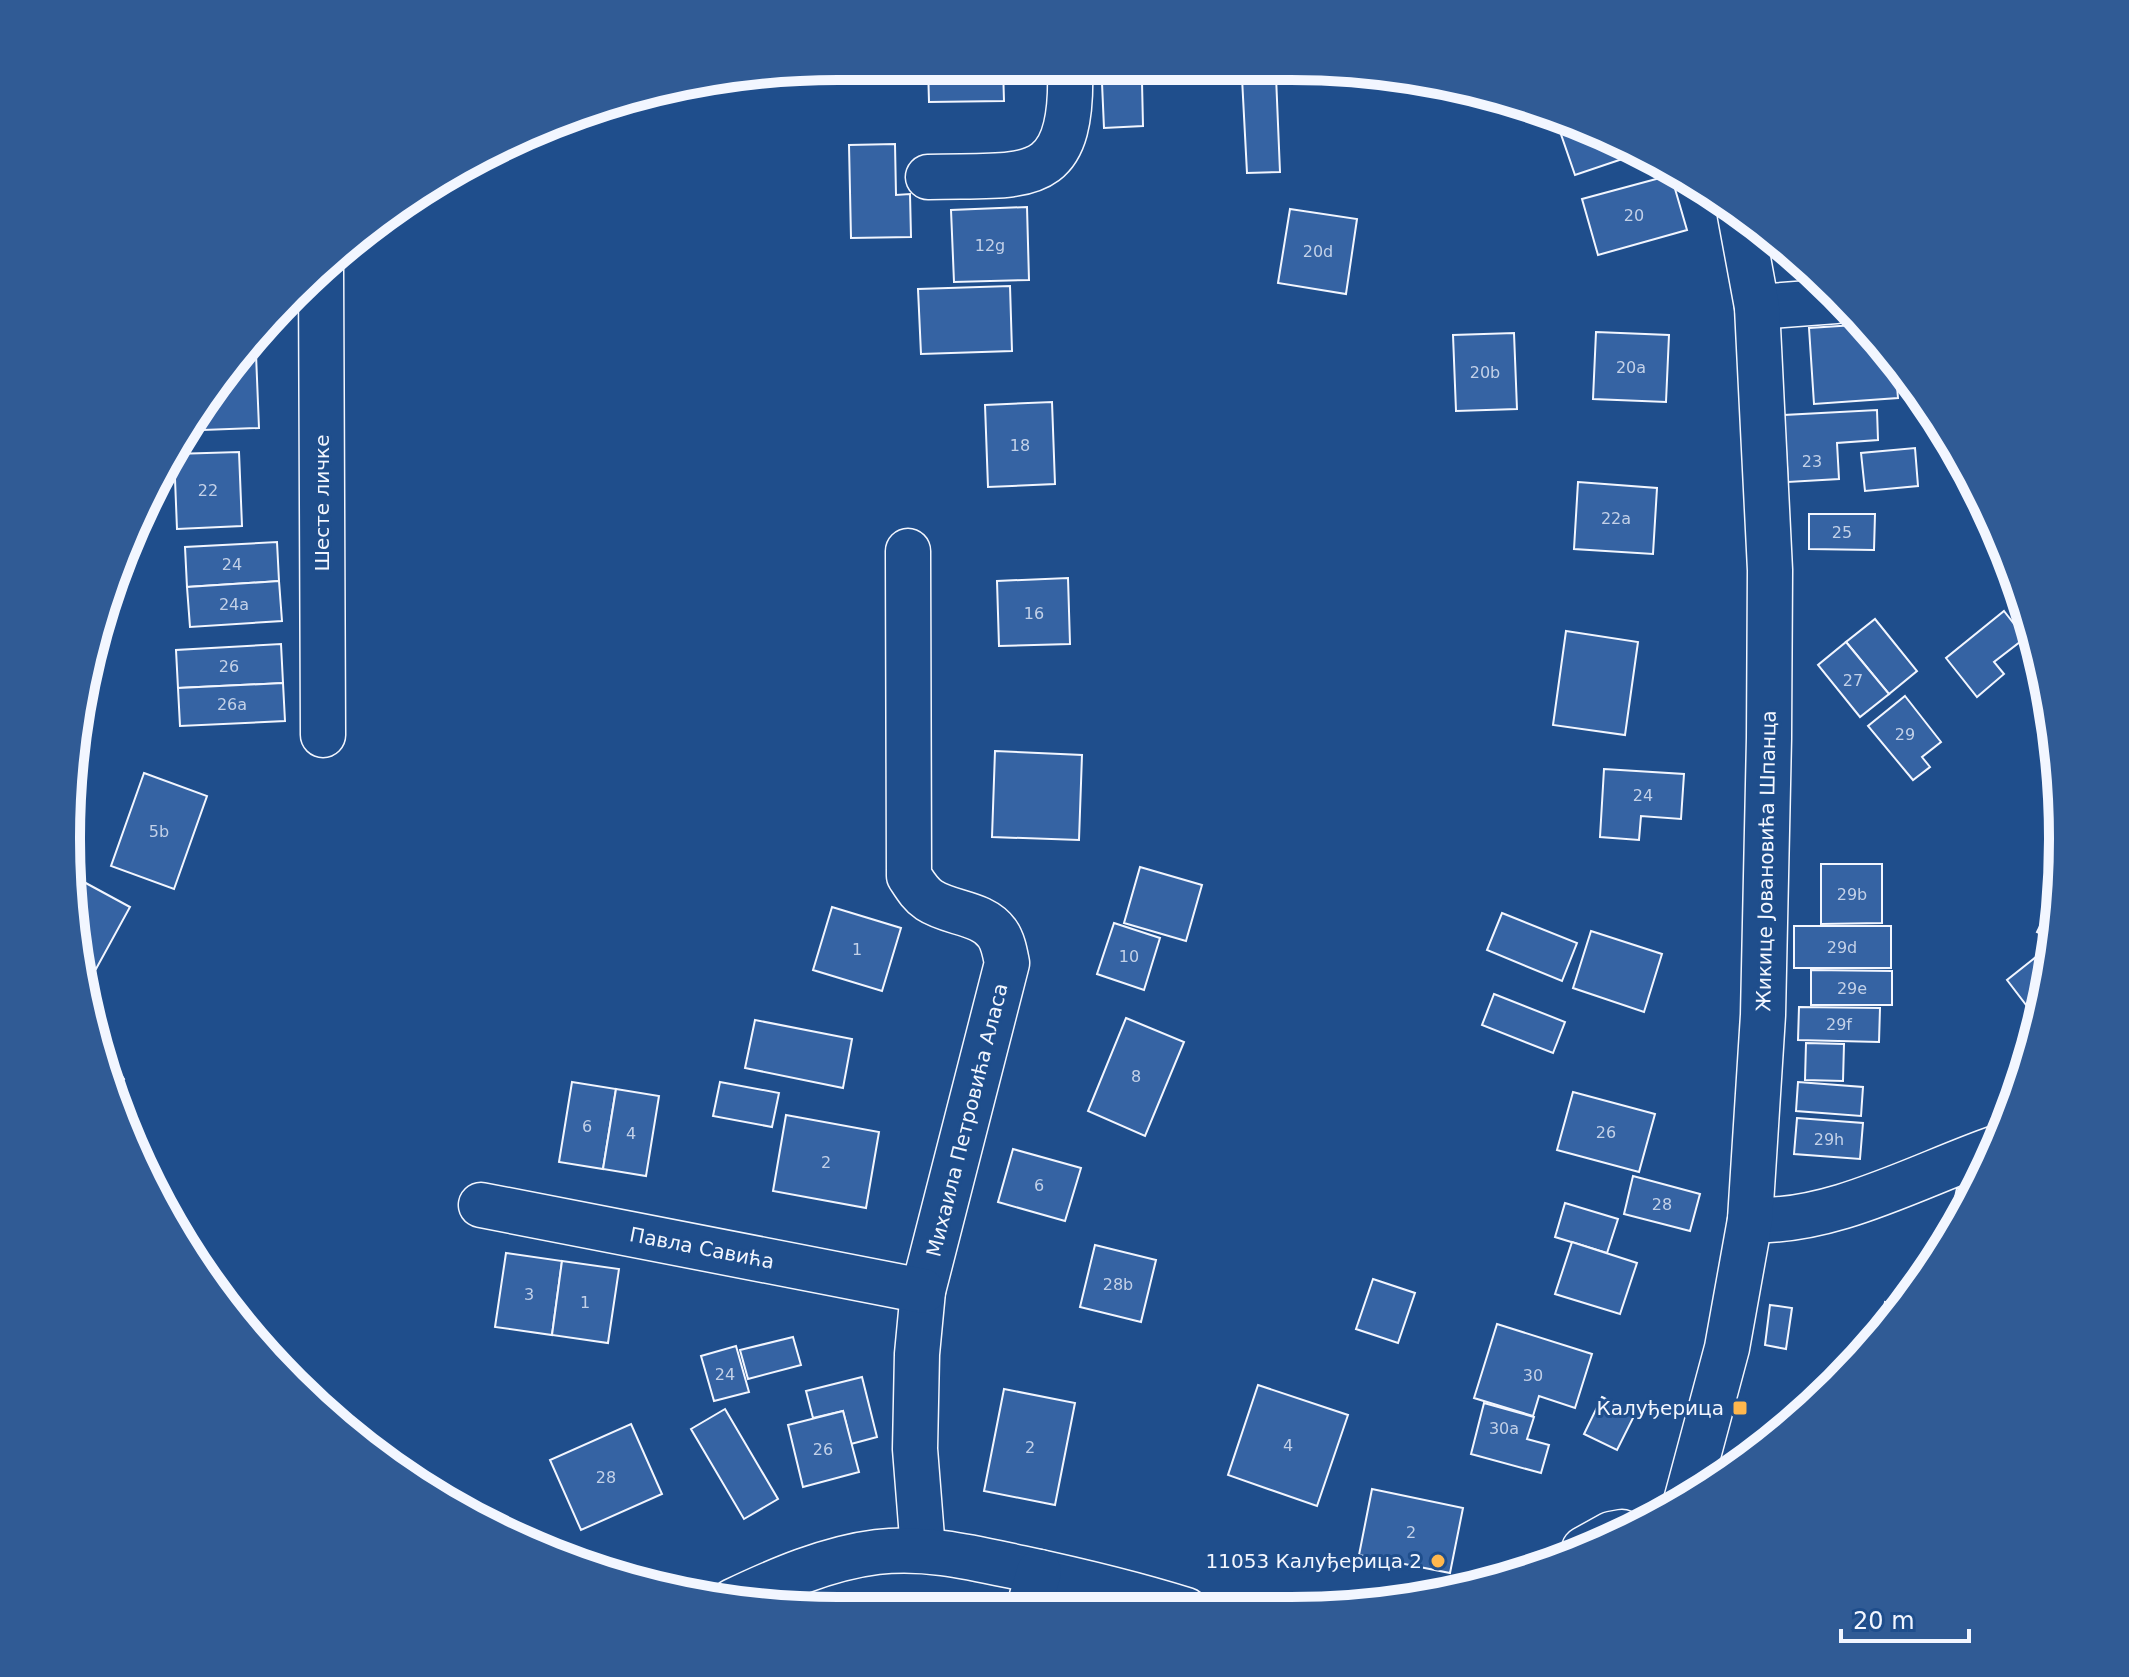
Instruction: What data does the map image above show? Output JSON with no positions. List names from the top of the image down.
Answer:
{
  "streets": {
    "street": [
      "Шесте личке",
      "Жикице Јовановића Шпанца",
      "Михаила Петровића Аласа",
      "Павла Савића"
    ]
  },
  "crossings": [
    ["Михаила Петровића Аласа", "Павла Савића"]
  ],
  "places": {
    "transit": ["Калуђерица"],
    "other": ["11053 Калуђерица 2"]
  },
  "house_numbers": [
    "20",
    "12g",
    "20d",
    "20a",
    "20b",
    "18",
    "23",
    "22",
    "22a",
    "25",
    "24",
    "24a",
    "16",
    "26",
    "27",
    "26a",
    "29",
    "24",
    "5b",
    "29b",
    "29d",
    "1",
    "10",
    "29e",
    "29f",
    "8",
    "6",
    "26",
    "4",
    "29h",
    "2",
    "6",
    "28",
    "28b",
    "3",
    "1",
    "24",
    "30",
    "30a",
    "4",
    "2",
    "26",
    "28",
    "2"
  ],
  "scale_bar": "20 m"
}
